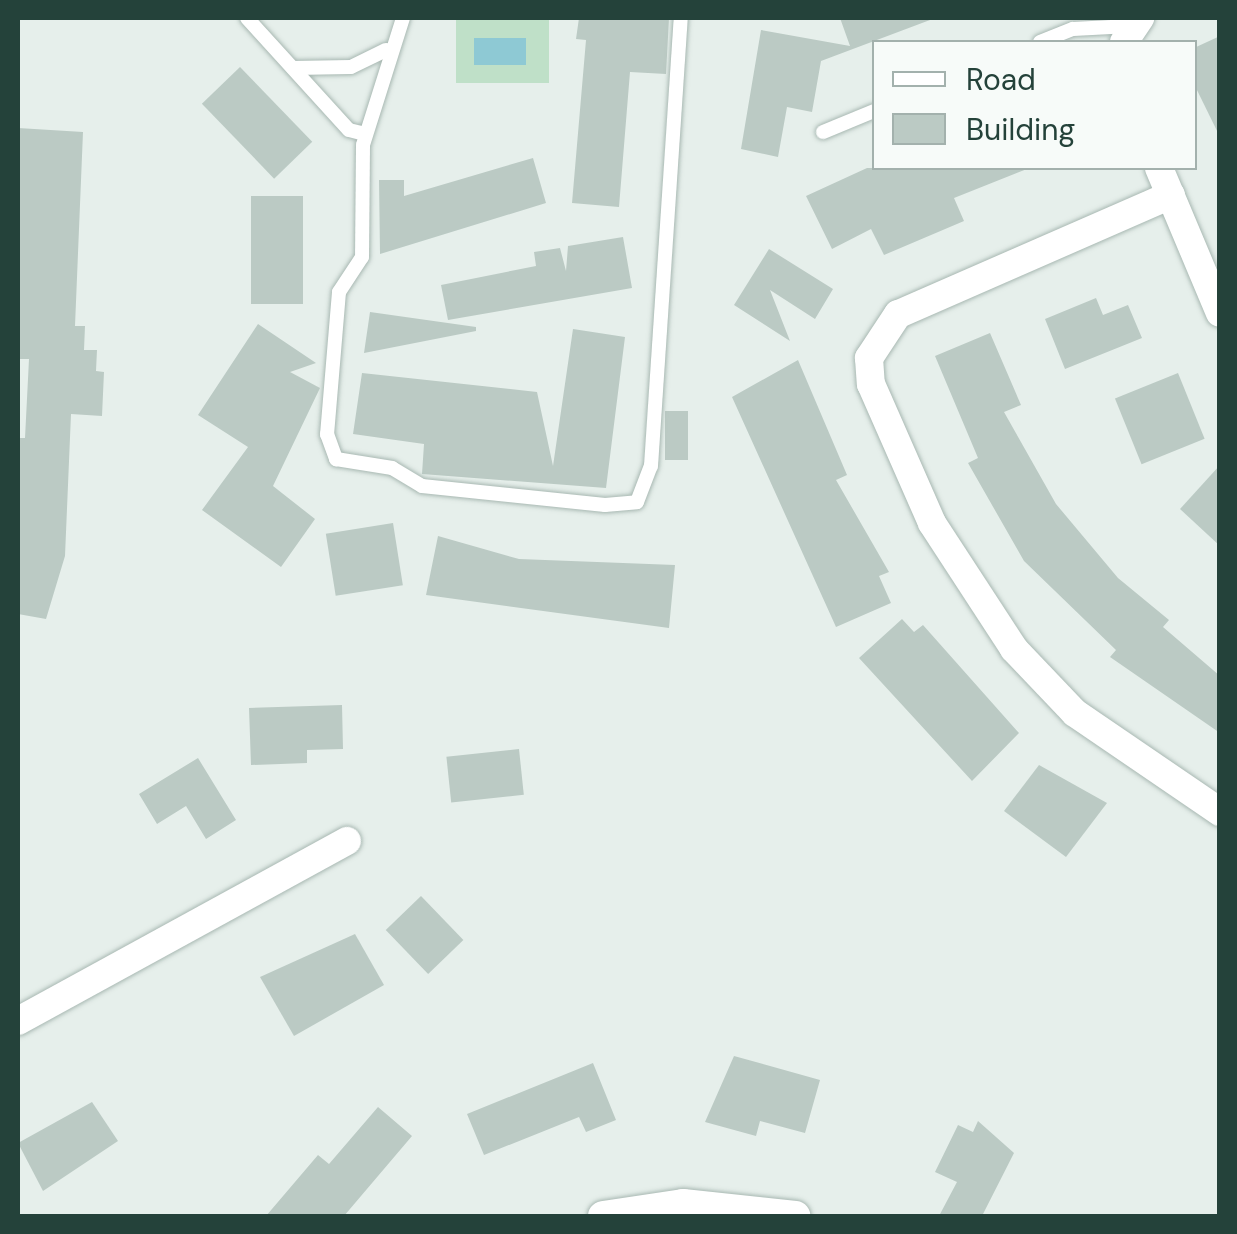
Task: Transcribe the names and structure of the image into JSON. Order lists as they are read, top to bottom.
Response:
{
  "legend": ["Road", "Building"]
}
